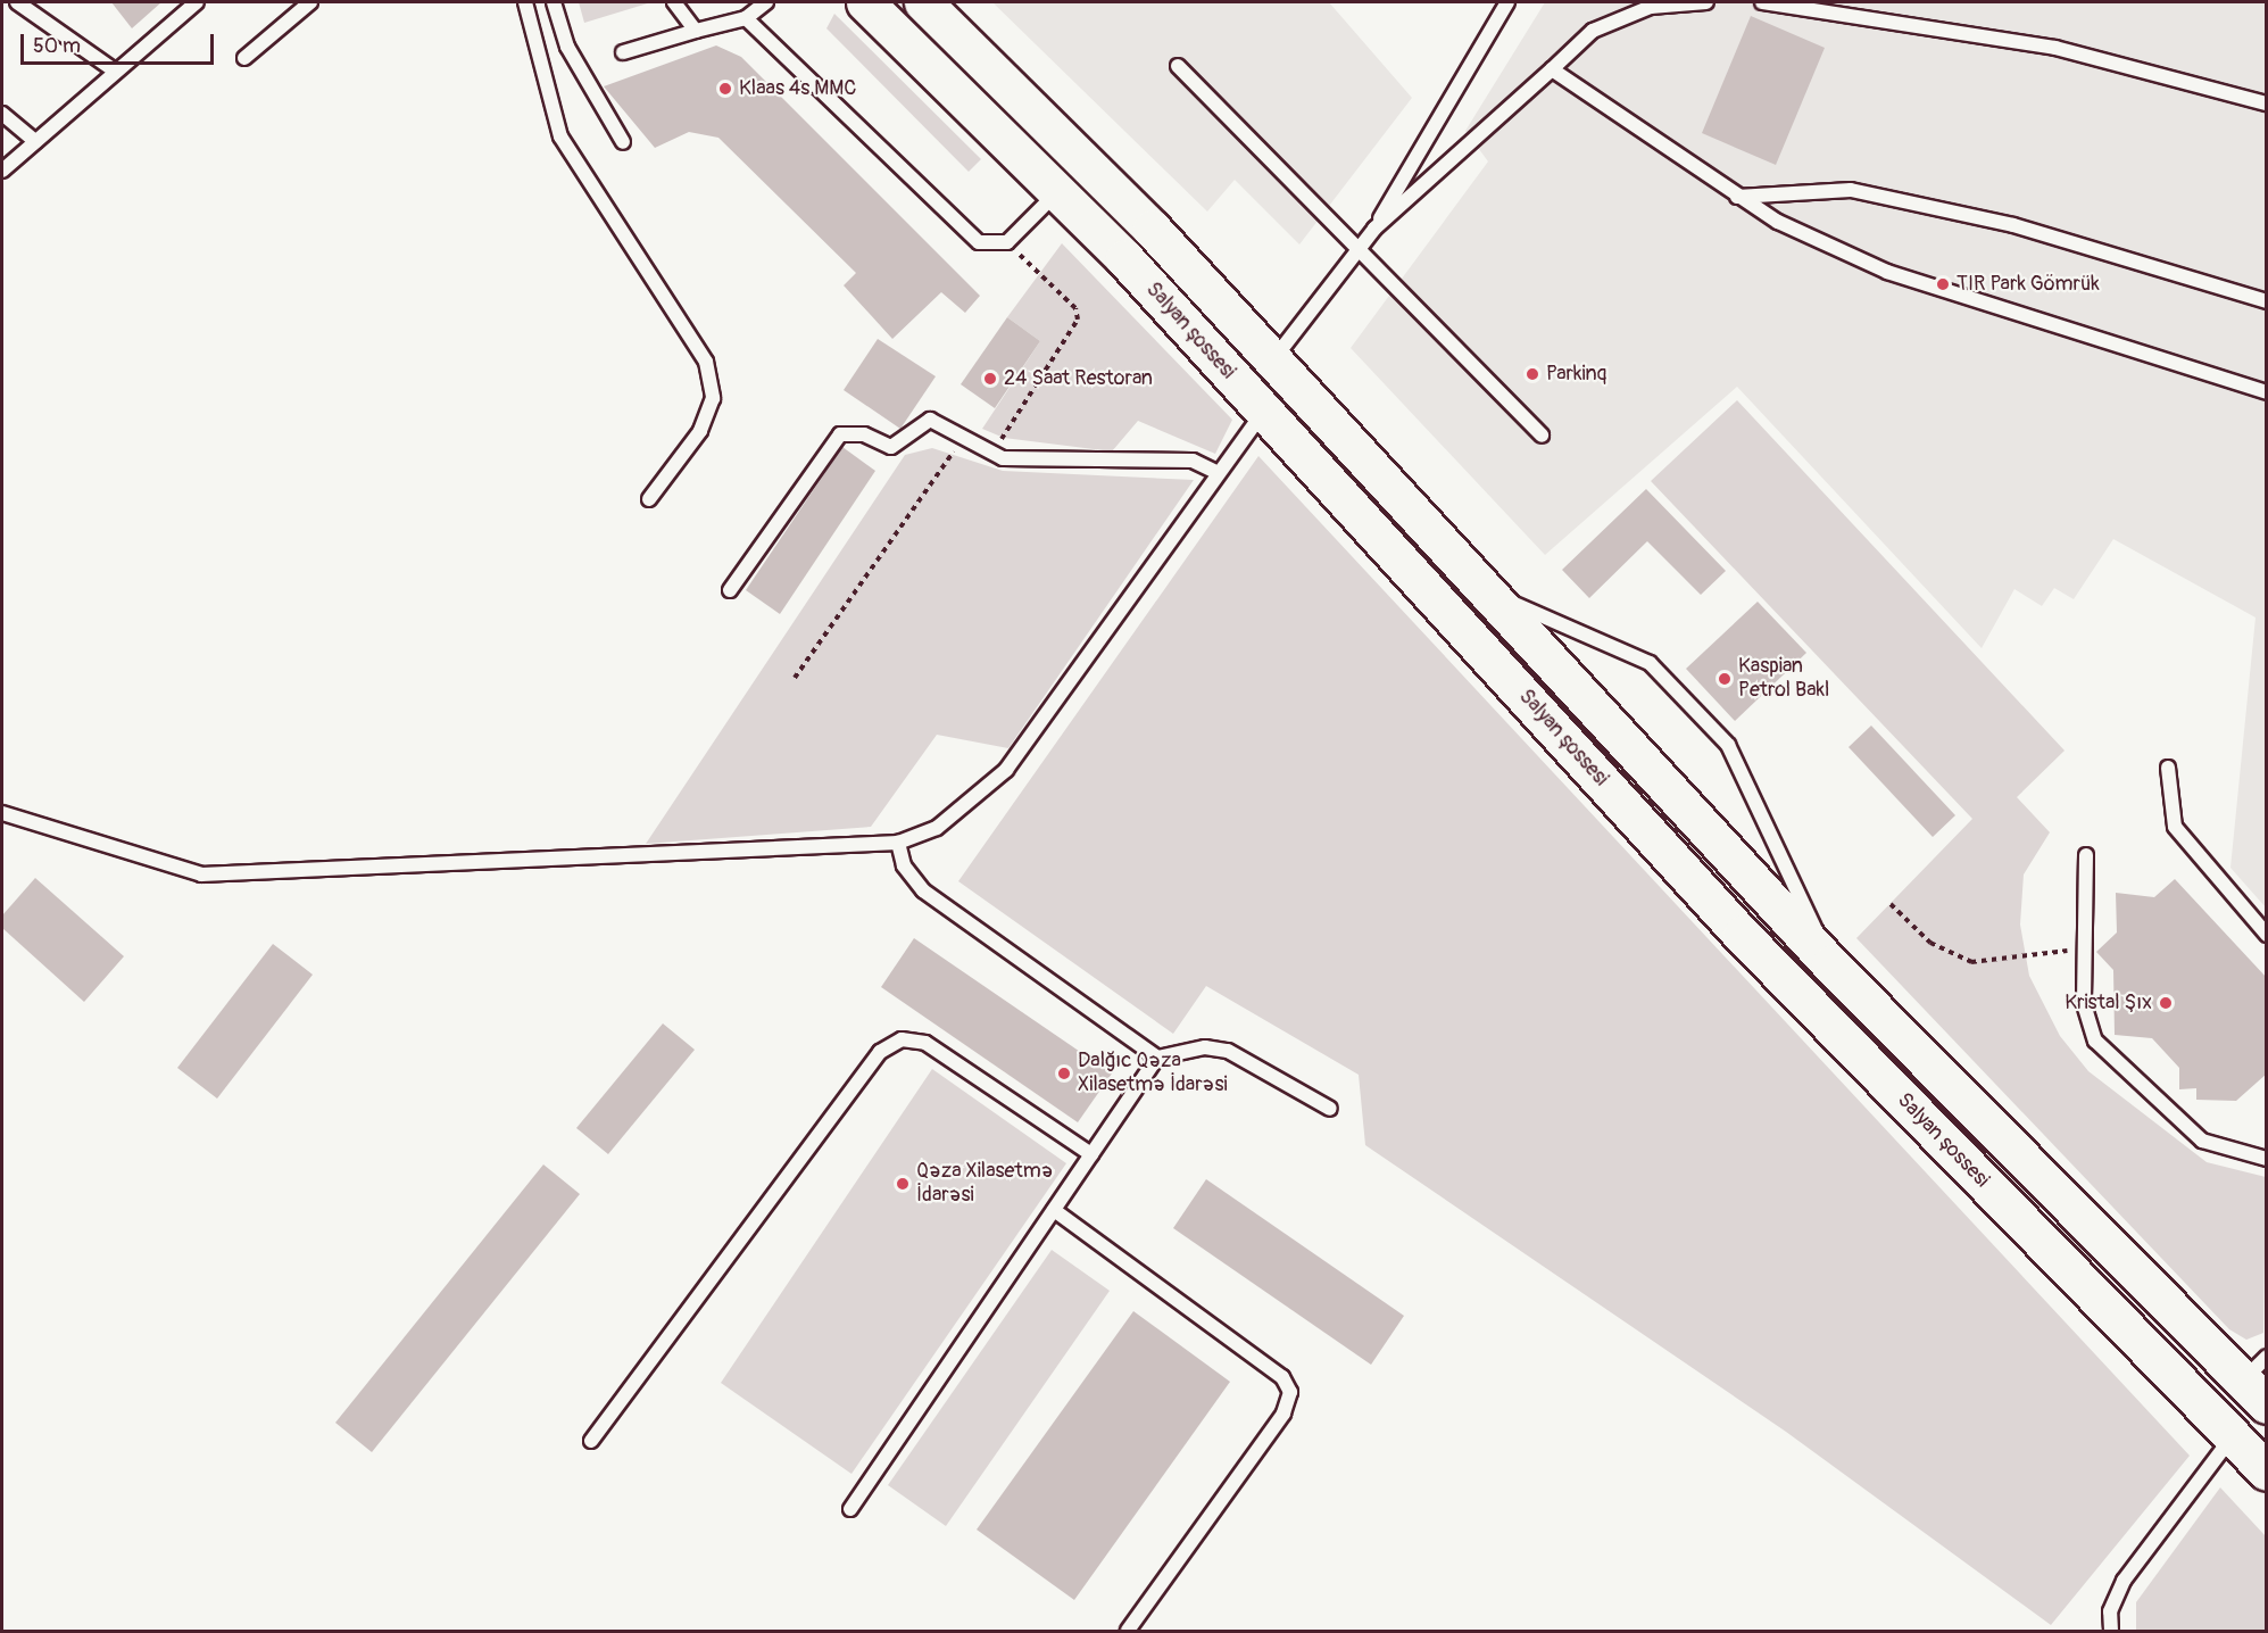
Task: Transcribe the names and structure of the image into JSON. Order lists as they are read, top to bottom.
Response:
{
  "streets": {
    "highway": ["Salyan şossesi"]
  },
  "places": [
    "Klaas 4s MMC",
    "TIR Park Gömrük",
    "Parkinq",
    "24 Saat Restoran",
    "Kaspian Petrol Bakl",
    "Kristal Şıx",
    "Dalğıc Qəza Xilasetmə İdarəsi",
    "Qəza Xilasetmə İdarəsi"
  ],
  "scale_bar": "50 m"
}
